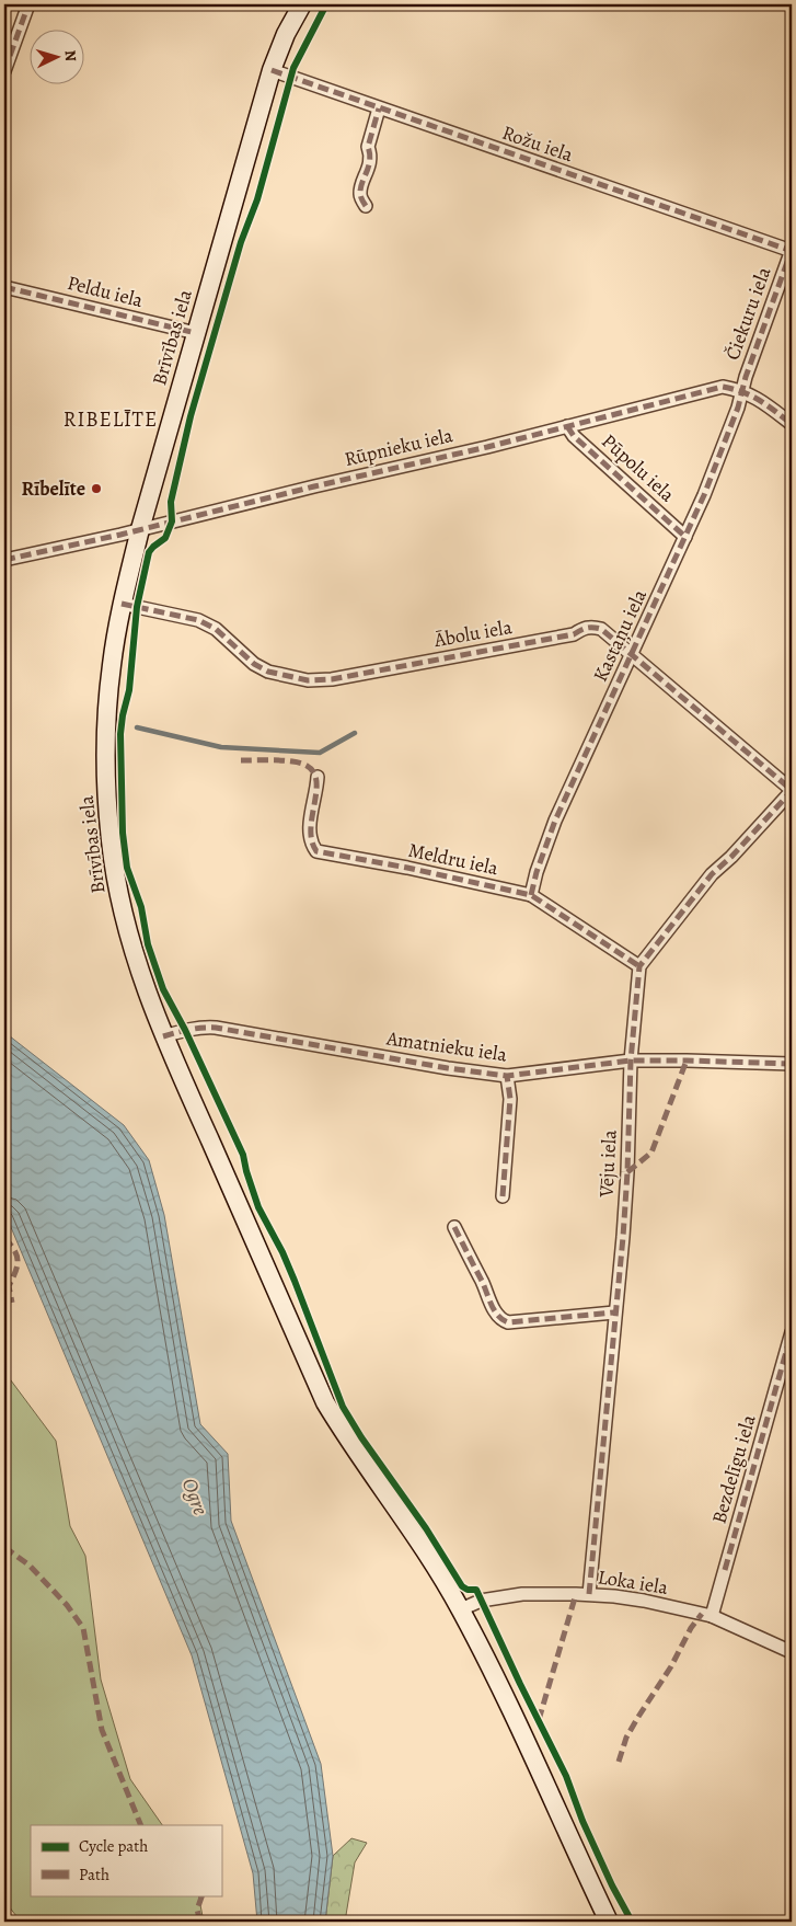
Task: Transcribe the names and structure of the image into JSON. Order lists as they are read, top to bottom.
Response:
{
  "streets": {
    "main road": ["Brīvības iela"],
    "street": [
      "Rožu iela",
      "Peldu iela",
      "Čiekuru iela",
      "Rūpnieku iela",
      "Pūpolu iela",
      "Ābolu iela",
      "Kastaņu iela",
      "Meldru iela",
      "Amatnieku iela",
      "Vēju iela",
      "Bezdelīgu iela",
      "Loka iela"
    ]
  },
  "crossings": [
    ["Rožu iela", "Čiekuru iela"],
    ["Rožu iela", "Brīvības iela"],
    ["Peldu iela", "Brīvības iela"],
    ["Čiekuru iela", "Rūpnieku iela"],
    ["Čiekuru iela", "Kastaņu iela"],
    ["Brīvības iela", "Rūpnieku iela"],
    ["Brīvības iela", "Ābolu iela"],
    ["Brīvības iela", "Amatnieku iela"],
    ["Brīvības iela", "Loka iela"],
    ["Rūpnieku iela", "Pūpolu iela"],
    ["Rūpnieku iela", "Kastaņu iela"],
    ["Pūpolu iela", "Kastaņu iela"],
    ["Ābolu iela", "Kastaņu iela"],
    ["Kastaņu iela", "Meldru iela"],
    ["Meldru iela", "Vēju iela"],
    ["Amatnieku iela", "Vēju iela"],
    ["Vēju iela", "Loka iela"],
    ["Bezdelīgu iela", "Loka iela"]
  ],
  "districts": ["RIBELĪTE"],
  "water": ["Ogre"],
  "places": ["Rībelīte"],
  "legend": ["Cycle path", "Path"],
  "north": "right"
}
